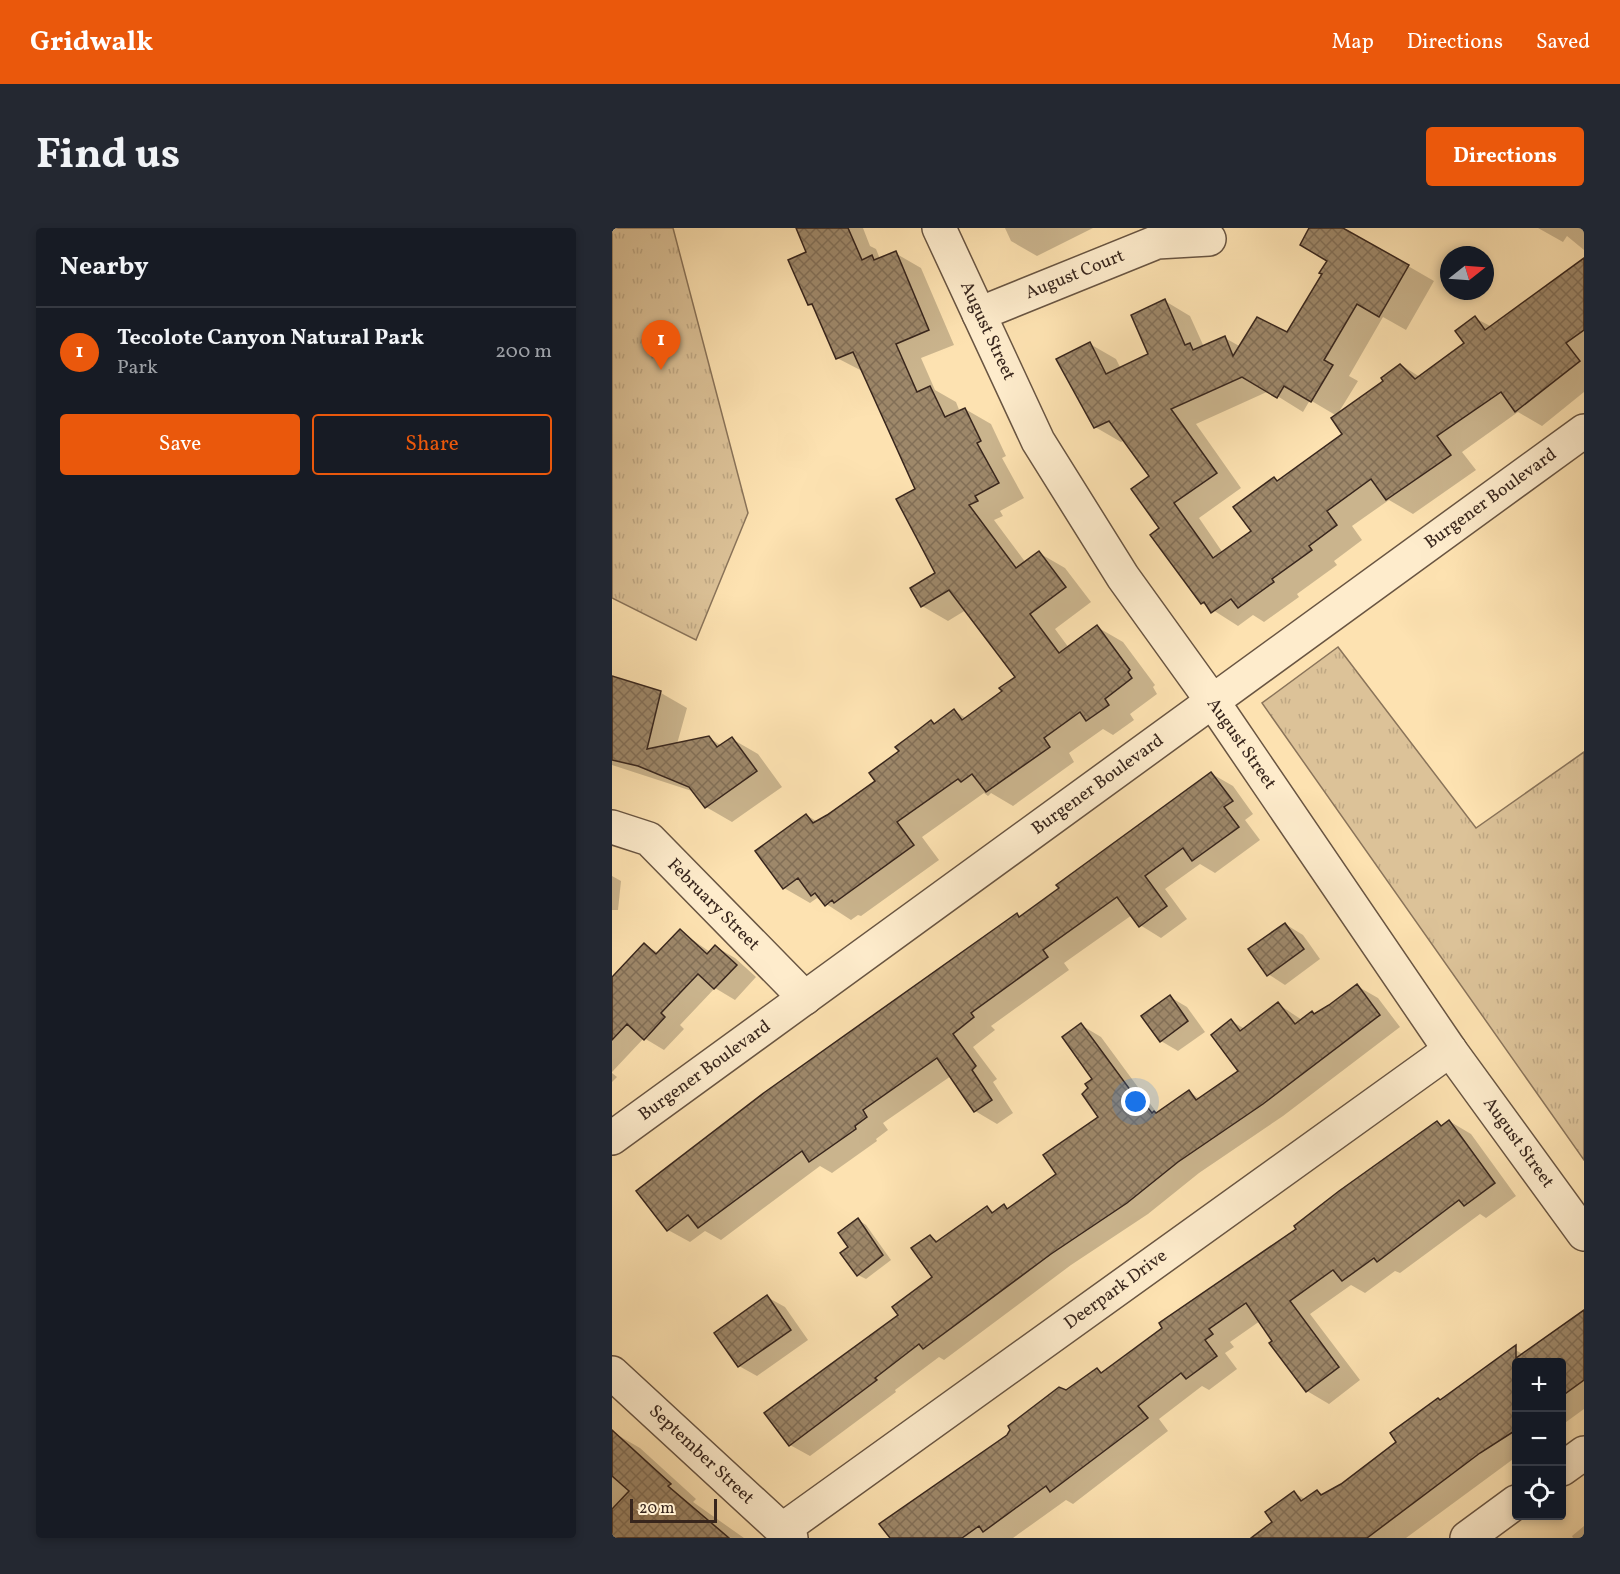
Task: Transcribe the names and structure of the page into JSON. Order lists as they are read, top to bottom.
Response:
{
  "streets": {
    "street": [
      "August Court",
      "August Street",
      "Burgener Boulevard",
      "February Street",
      "Deerpark Drive",
      "September Street"
    ]
  },
  "crossings": [
    ["August Court", "August Street"],
    ["August Street", "Burgener Boulevard"],
    ["August Street", "Deerpark Drive"],
    ["Burgener Boulevard", "February Street"],
    ["Deerpark Drive", "September Street"]
  ],
  "scale_bar": "20 m",
  "north": "right",
  "page": {
    "header": "Gridwalk",
    "nav": ["Map", "Directions", "Saved"],
    "title": "Find us",
    "buttons": [
      "Directions",
      ["Save", "Share"]
    ],
    "heading": "Nearby",
    "list": [
      {
        "mark": "1",
        "name": "Tecolote Canyon Natural Park",
        "note": "Park",
        "value": "200 m"
      }
    ],
    "pins": "1",
    "map_buttons": ["+", "−"],
    "scale": "20 m"
  }
}
